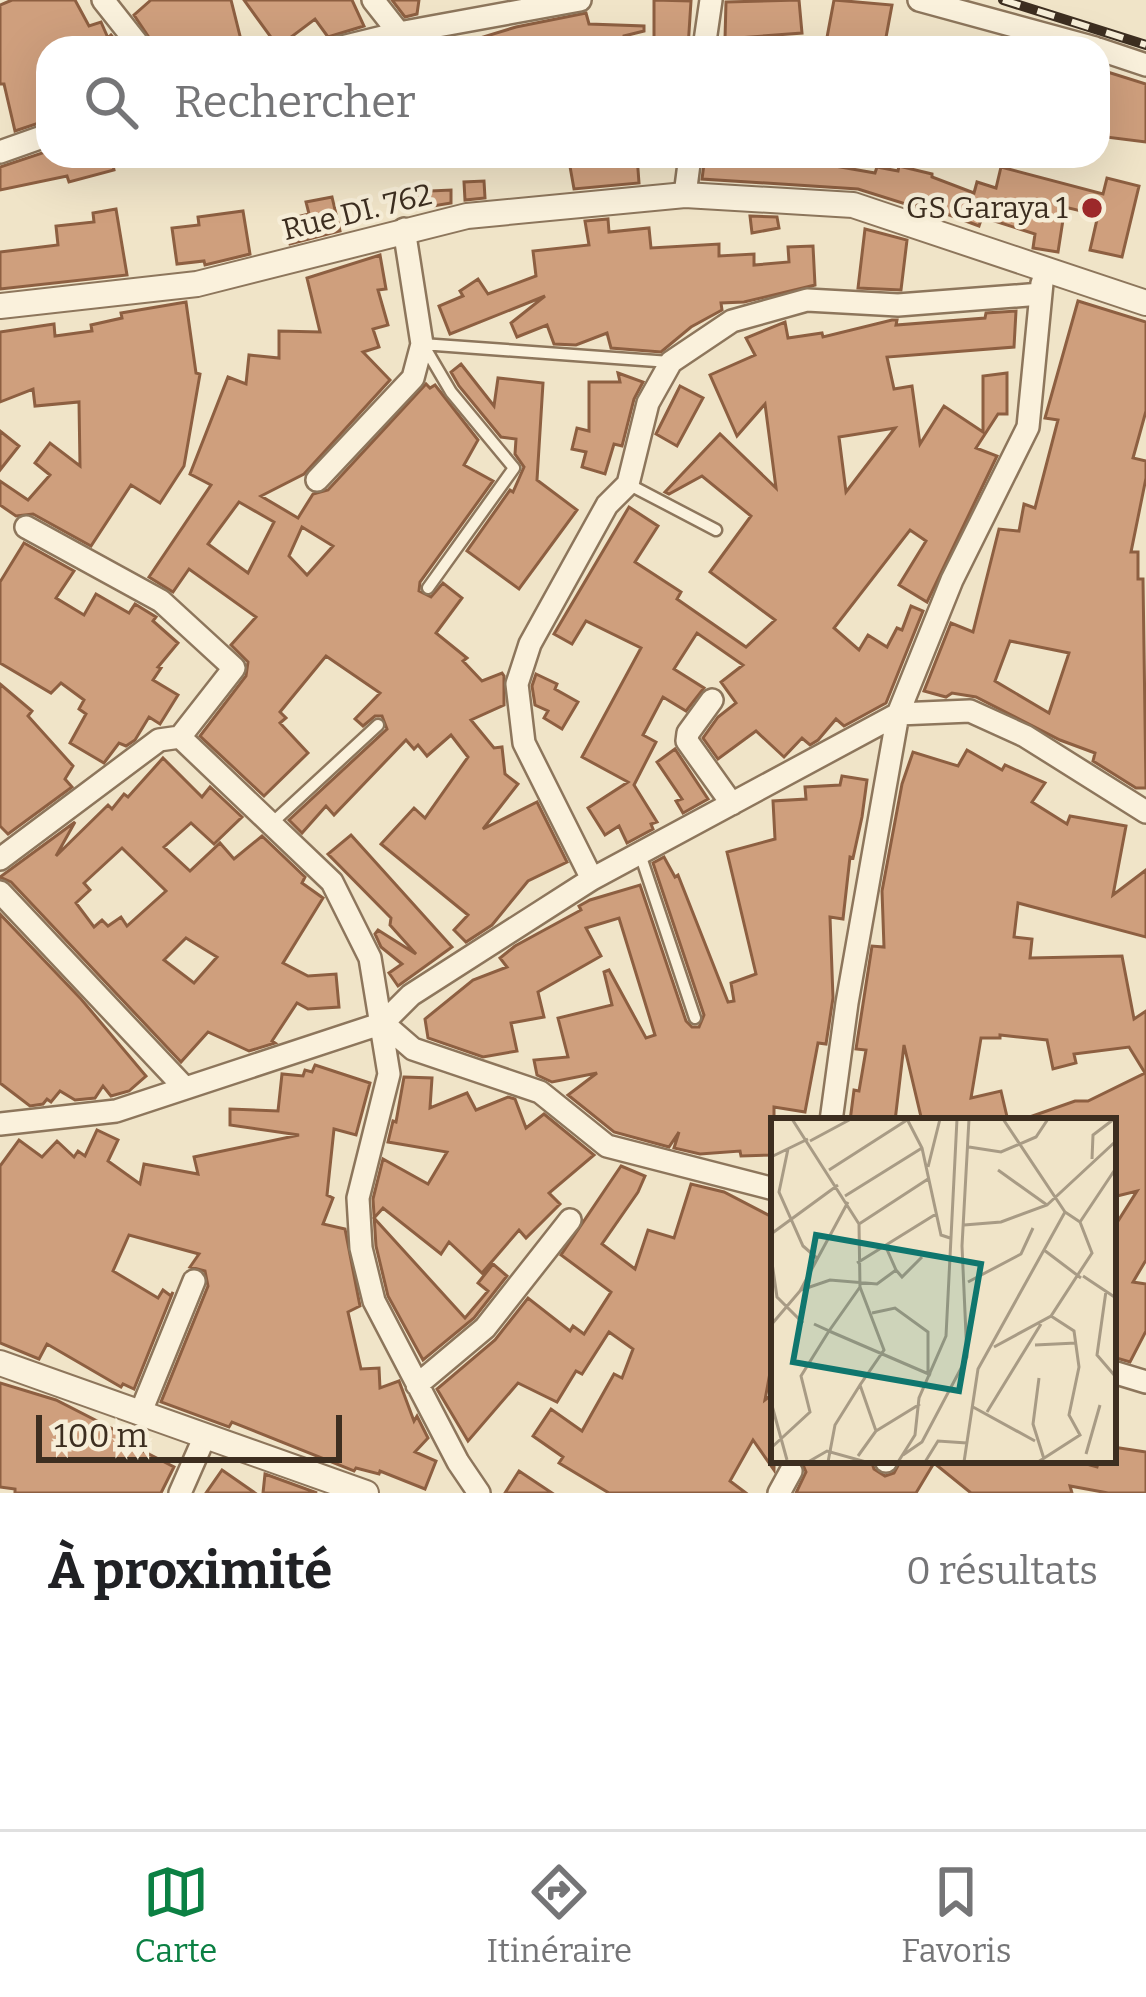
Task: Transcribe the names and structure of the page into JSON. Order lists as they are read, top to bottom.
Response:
{
  "streets": {
    "street": ["Rue DI. 762"]
  },
  "places": ["GS Garaya 1"],
  "scale_bar": "100 m",
  "page": {
    "search": "Rechercher",
    "scale": "100 m",
    "heading": ["À proximité", "0 résultats"],
    "nav": ["Carte", "Itinéraire", "Favoris"]
  }
}
